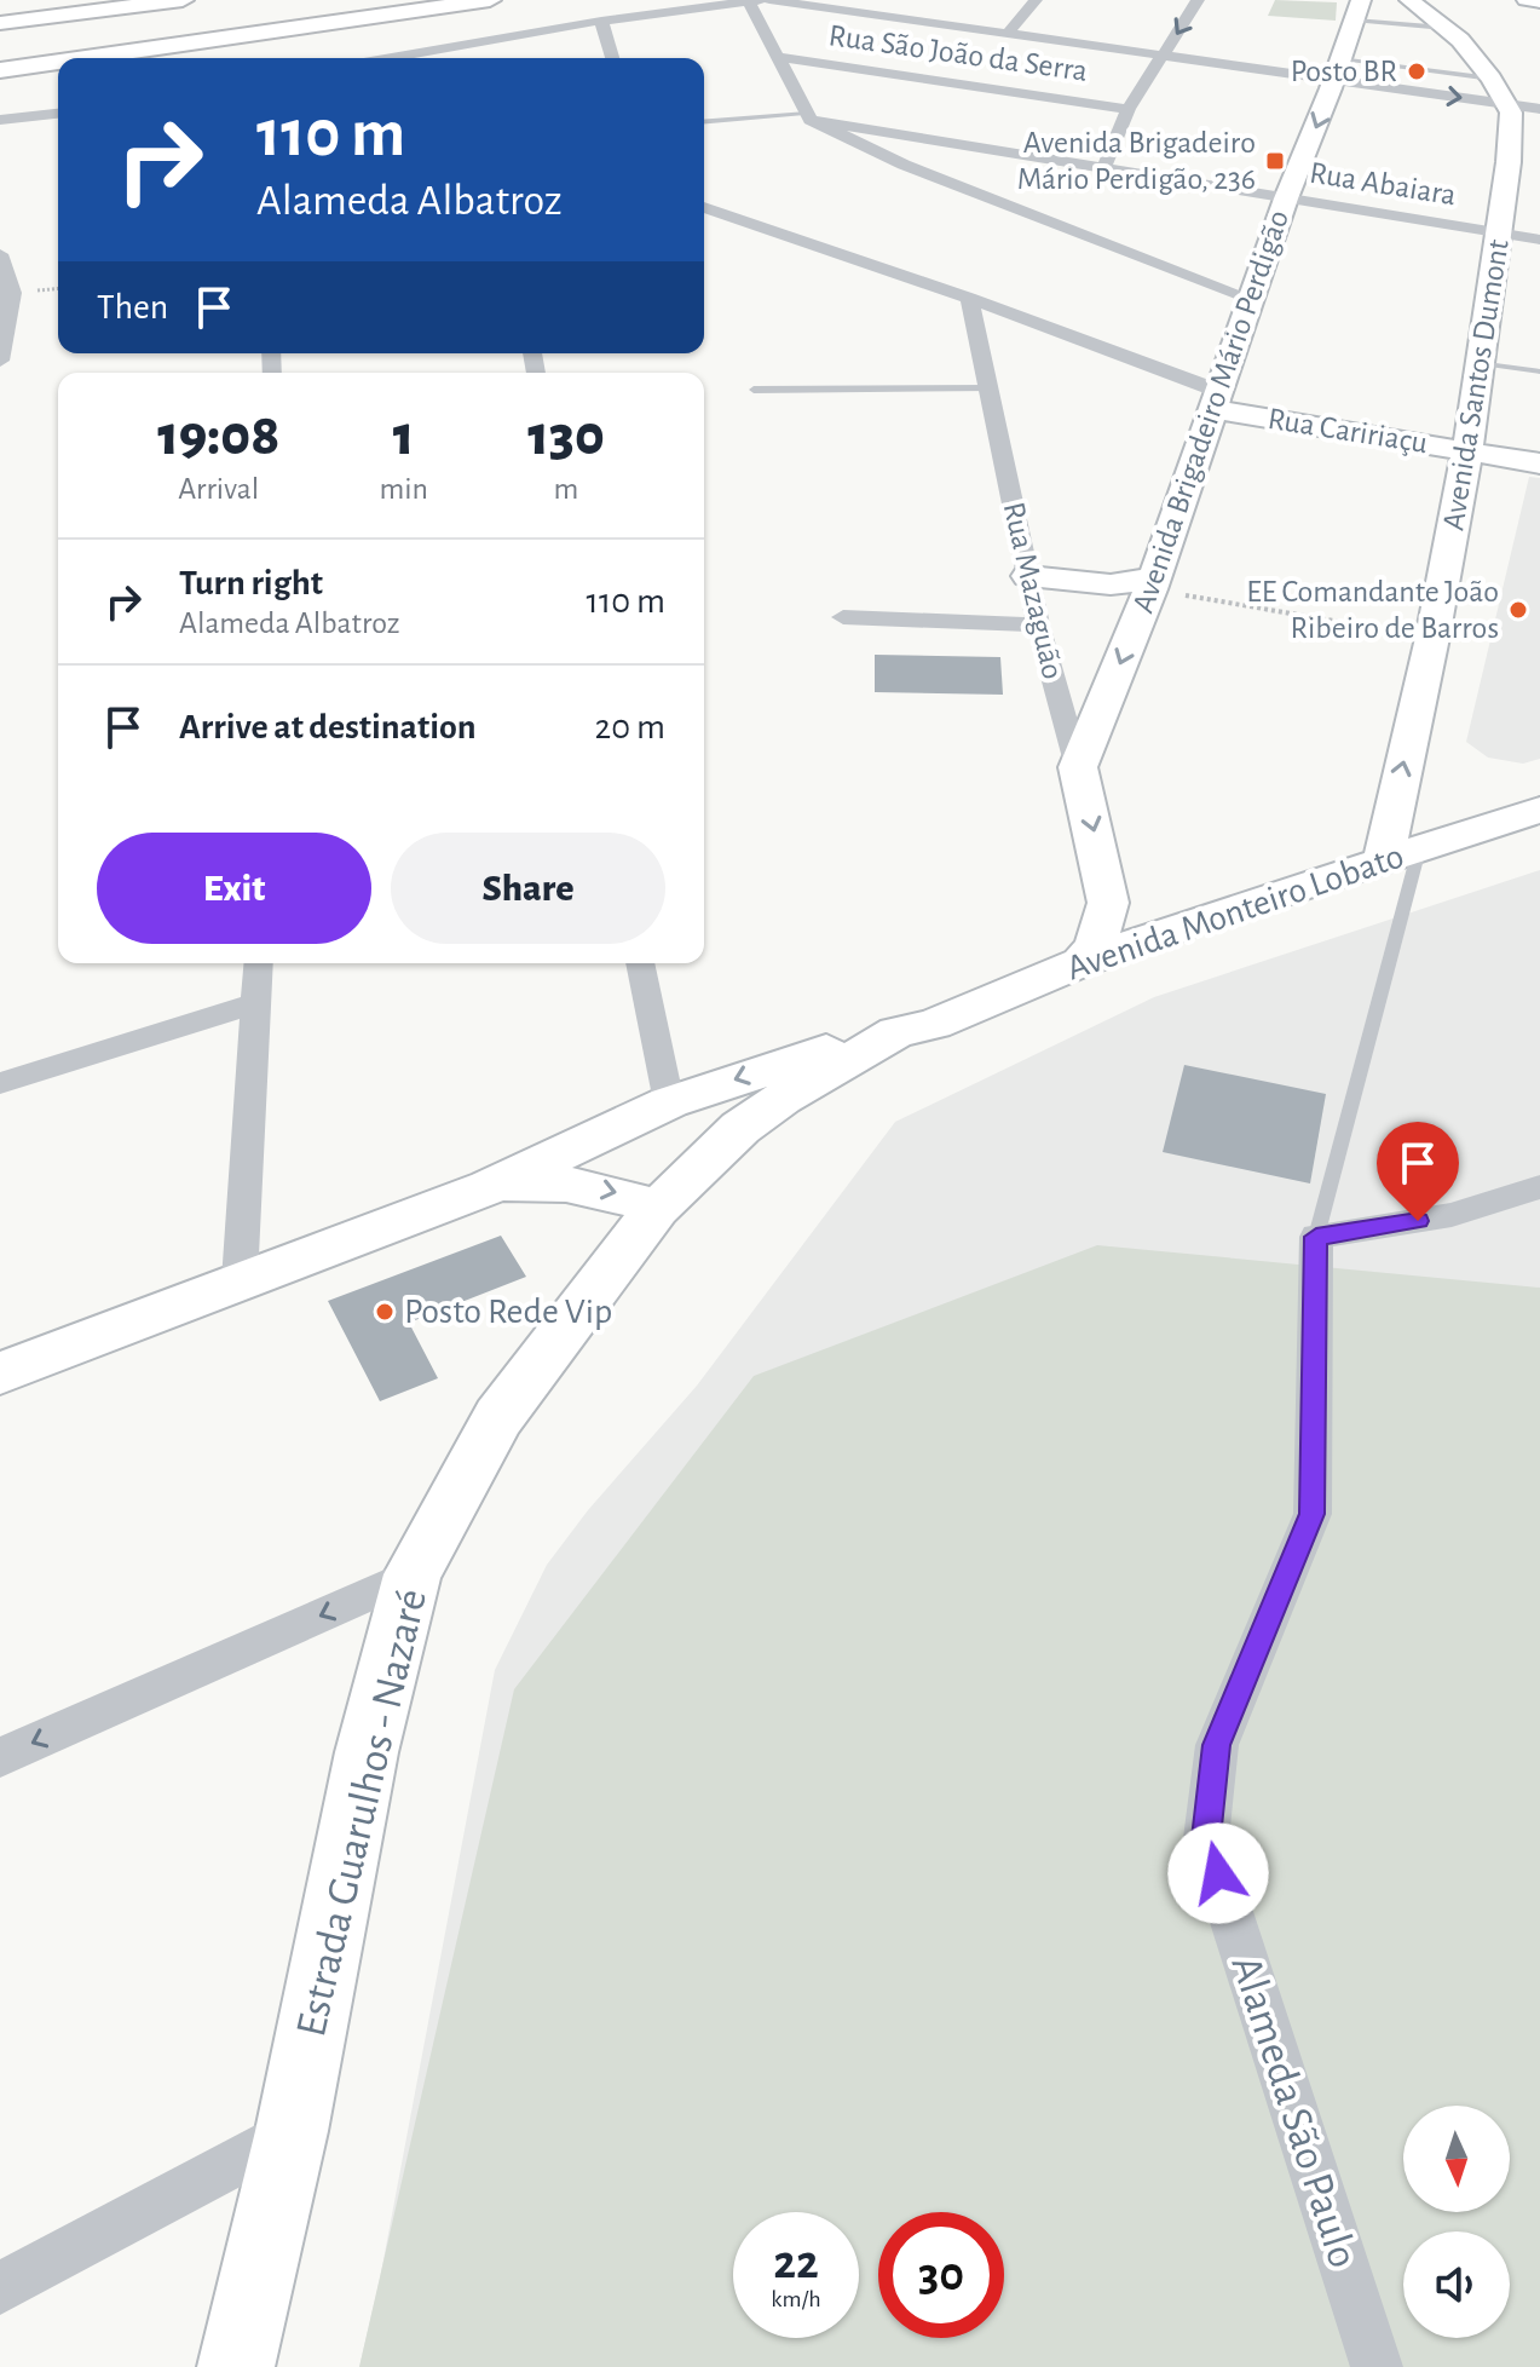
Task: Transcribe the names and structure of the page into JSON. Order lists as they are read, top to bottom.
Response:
{
  "streets": {
    "main road": [
      "Avenida Santos Dumont",
      "Avenida Brigadeiro Mário Perdigão",
      "Rua Caririaçu",
      "Rua Mazaguão",
      "Avenida Monteiro Lobato",
      "Estrada Guarulhos - Nazaré"
    ],
    "street": ["Rua São João da Serra", "Rua Abaiara", "Alameda São Paulo"]
  },
  "crossings": [
    ["Rua Abaiara", "Avenida Santos Dumont"],
    ["Rua Abaiara", "Avenida Brigadeiro Mário Perdigão"],
    ["Avenida Santos Dumont", "Rua Caririaçu"],
    ["Avenida Santos Dumont", "Avenida Monteiro Lobato"],
    ["Avenida Brigadeiro Mário Perdigão", "Rua Caririaçu"],
    ["Avenida Brigadeiro Mário Perdigão", "Rua Mazaguão"],
    ["Rua Mazaguão", "Avenida Monteiro Lobato"],
    ["Avenida Monteiro Lobato", "Estrada Guarulhos - Nazaré"]
  ],
  "one_way": ["Avenida Brigadeiro Mário Perdigão"],
  "places": {
    "other": ["Posto BR", "EE Comandante João Ribeiro de Barros", "Posto Rede Vip"],
    "transit": ["Avenida Brigadeiro Mário Perdigão, 236"]
  },
  "north": "bottom",
  "page": {
    "turn": ["110 m", "Alameda Albatroz"],
    "then": "Then",
    "eta": [
      "19:08",
      "Arrival",
      "1",
      "min",
      "130",
      "m"
    ],
    "list": [
      {
        "name": "Turn right",
        "note": "Alameda Albatroz",
        "value": "110 m"
      },
      {
        "name": "Arrive at destination",
        "value": "20 m"
      }
    ],
    "buttons": ["Exit", "Share"],
    "speed": "22 km/h",
    "limit": "30"
  }
}
